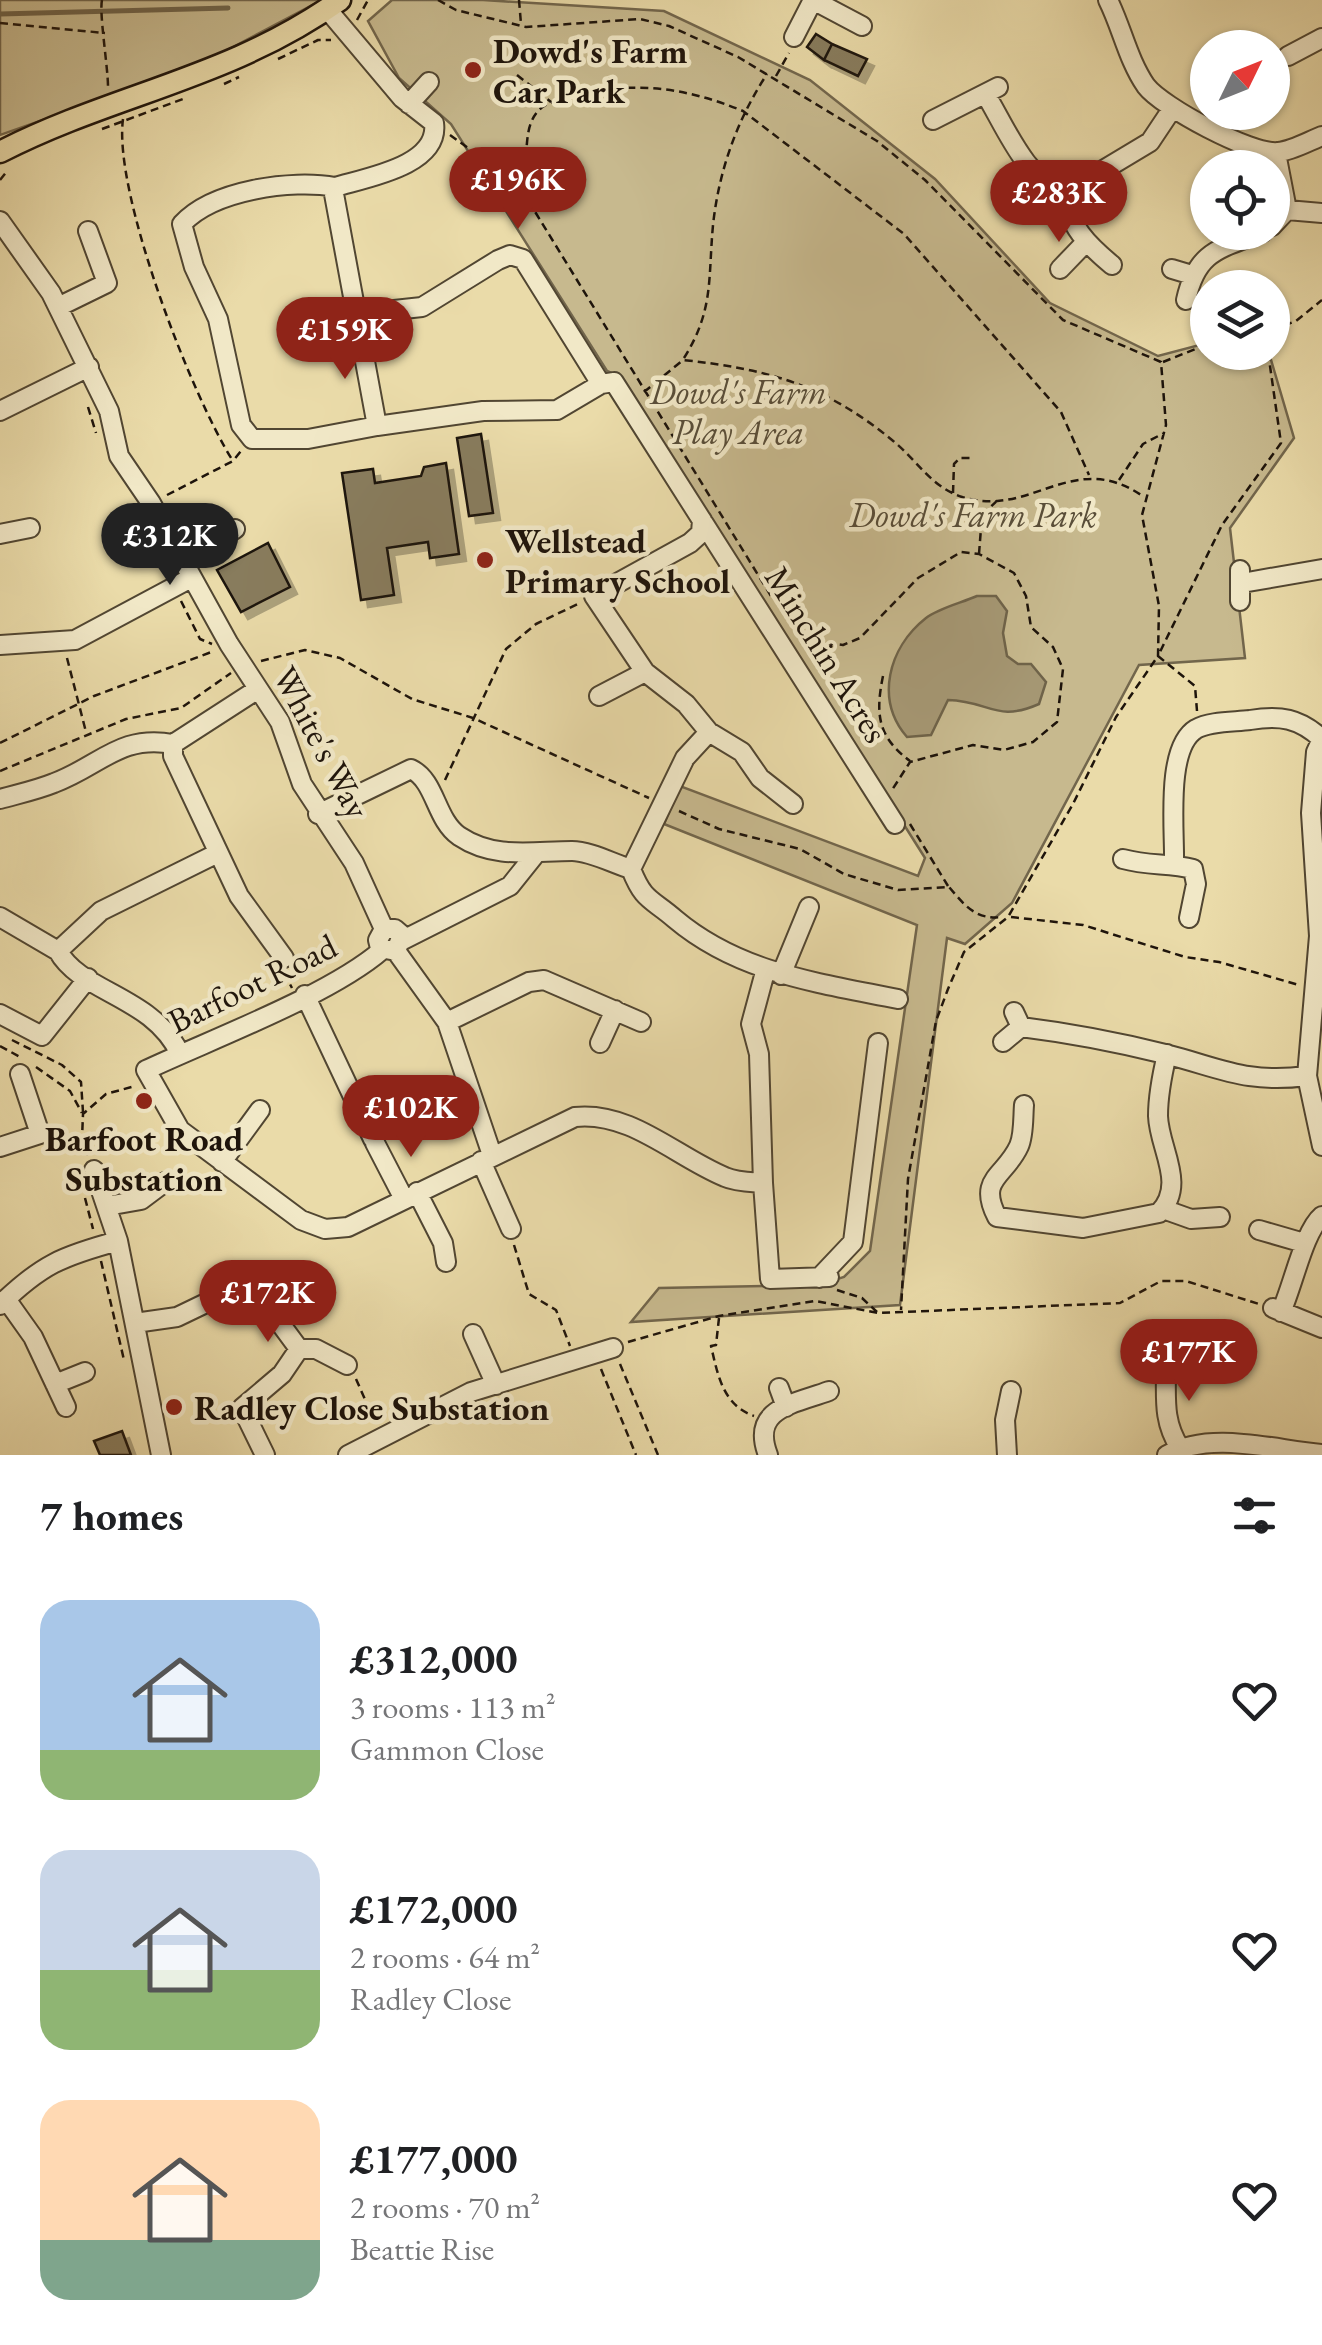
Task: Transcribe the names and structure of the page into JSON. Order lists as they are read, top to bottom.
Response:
{
  "streets": {
    "street": ["Minchin Acres", "White's Way", "Barfoot Road"]
  },
  "crossings": [
    ["White's Way", "Barfoot Road"]
  ],
  "parks": ["Dowd's Farm Play Area", "Dowd's Farm Park"],
  "places": [
    "Dowd's Farm Car Park",
    "Wellstead Primary School",
    "Barfoot Road Substation",
    "Radley Close Substation"
  ],
  "north": "top right",
  "page": {
    "price": [
      "£196K",
      "£283K",
      "£159K",
      "£312K",
      "£102K",
      "£172K",
      "£177K"
    ],
    "heading": "7 homes",
    "list": [
      {
        "name": "£312,000",
        "note": "3 rooms · 113 m² · Gammon Close"
      },
      {
        "name": "£172,000",
        "note": "2 rooms · 64 m² · Radley Close"
      },
      {
        "name": "£177,000",
        "note": "2 rooms · 70 m² · Beattie Rise"
      }
    ]
  }
}
